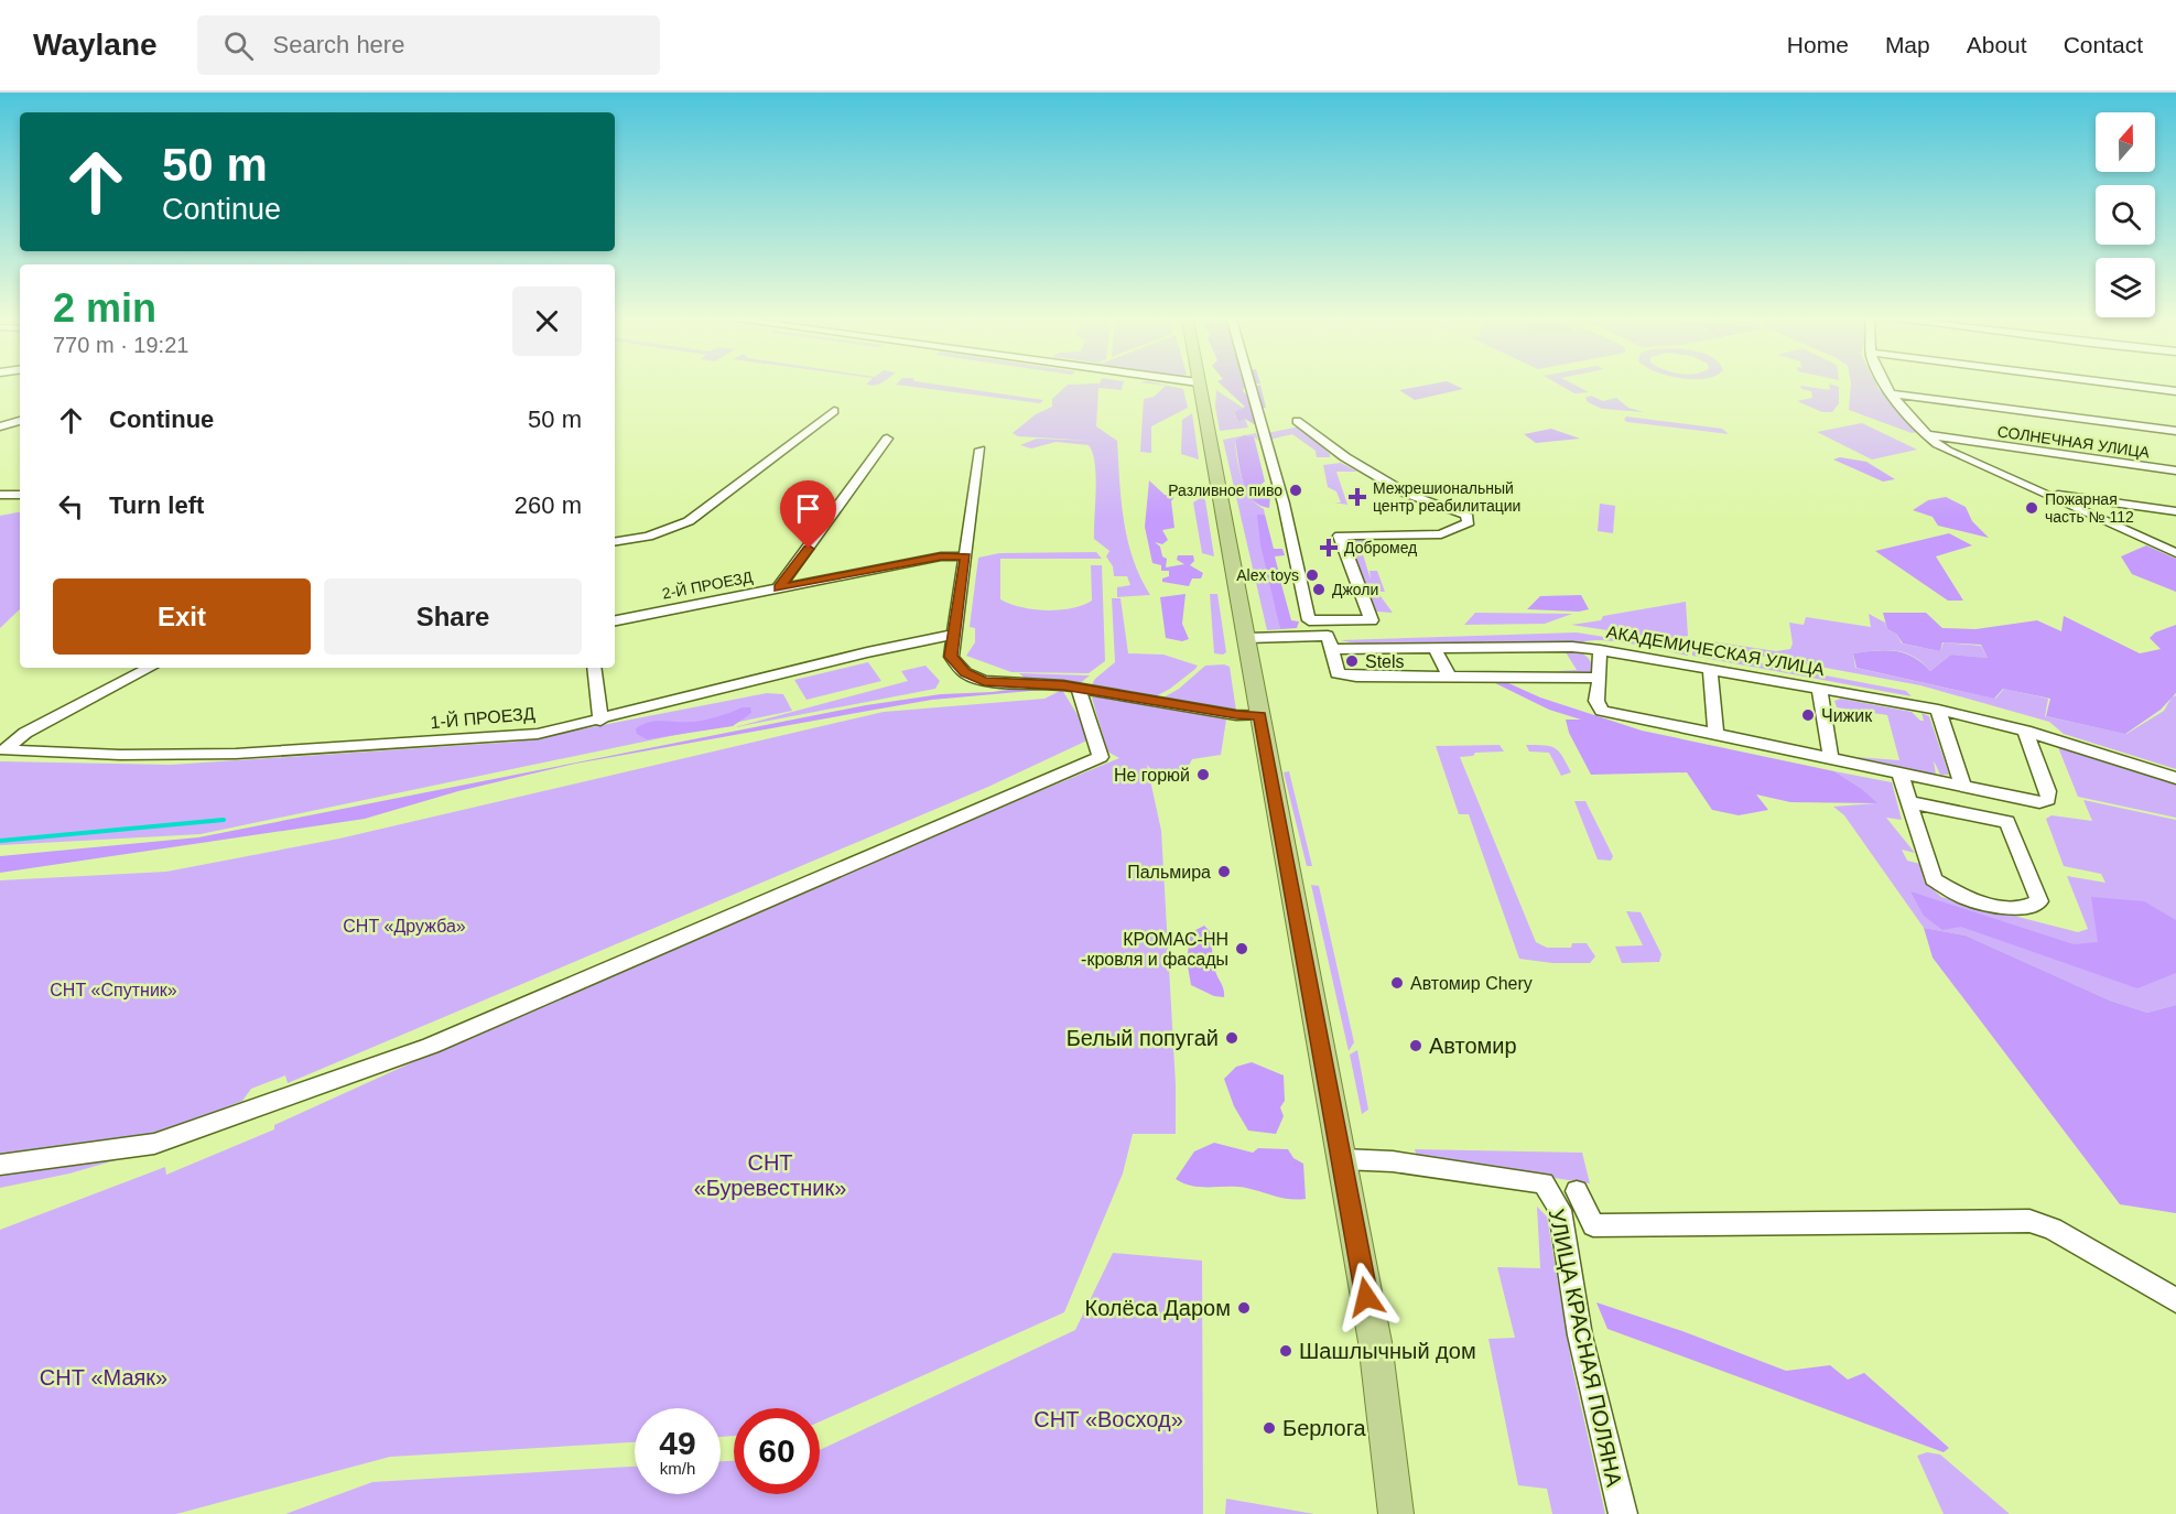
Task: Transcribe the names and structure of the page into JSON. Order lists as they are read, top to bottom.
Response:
{
  "streets": {
    "street": [
      "СОЛНЕЧНАЯ УЛИЦА",
      "2-Й ПРОЕЗД",
      "АКАДЕМИЧЕСКАЯ УЛИЦА",
      "1-Й ПРОЕЗД",
      "УЛИЦА КРАСНАЯ ПОЛЯНА"
    ]
  },
  "parks": [
    "СНТ «Дружба»",
    "СНТ «Спутник»",
    "СНТ «Буревестник»",
    "СНТ «Маяк»",
    "СНТ «Восход»"
  ],
  "places": {
    "other": [
      "Разливное пиво",
      "Пожарная часть № 112",
      "Alex toys",
      "Джоли",
      "Stels",
      "Чижик",
      "Не горюй",
      "Пальмира",
      "КРОМАС-НН -кровля и фасады",
      "Автомир Chery",
      "Белый попугай",
      "Автомир",
      "Колёса Даром",
      "Шашлычный дом",
      "Берлога"
    ],
    "health": ["Межрешиональный центр реабилитации", "Добромед"]
  },
  "north": "top",
  "page": {
    "header": "Waylane",
    "search": "Search here",
    "nav": [
      "Home",
      "Map",
      "About",
      "Contact"
    ],
    "turn": ["50 m", "Continue"],
    "heading": ["2 min", "770 m · 19:21"],
    "list": [
      {
        "name": "Continue",
        "value": "50 m"
      },
      {
        "name": "Turn left",
        "value": "260 m"
      }
    ],
    "buttons": ["Exit", "Share"],
    "speed": "49 km/h",
    "limit": "60"
  }
}
